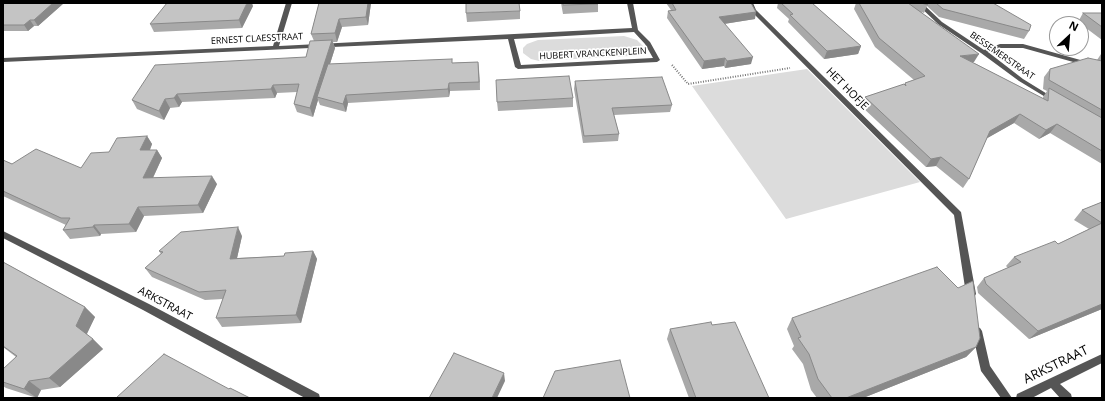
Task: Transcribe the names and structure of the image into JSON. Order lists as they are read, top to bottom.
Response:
{
  "streets": {
    "street": [
      "ERNEST CLAESSTRAAT",
      "HUBERT VRANCKENPLEIN",
      "BESSEMERSTRAAT",
      "HET HOFJE",
      "ARKSTRAAT"
    ]
  },
  "crossings": [
    ["ERNEST CLAESSTRAAT", "HUBERT VRANCKENPLEIN"]
  ],
  "north": "top right"
}
